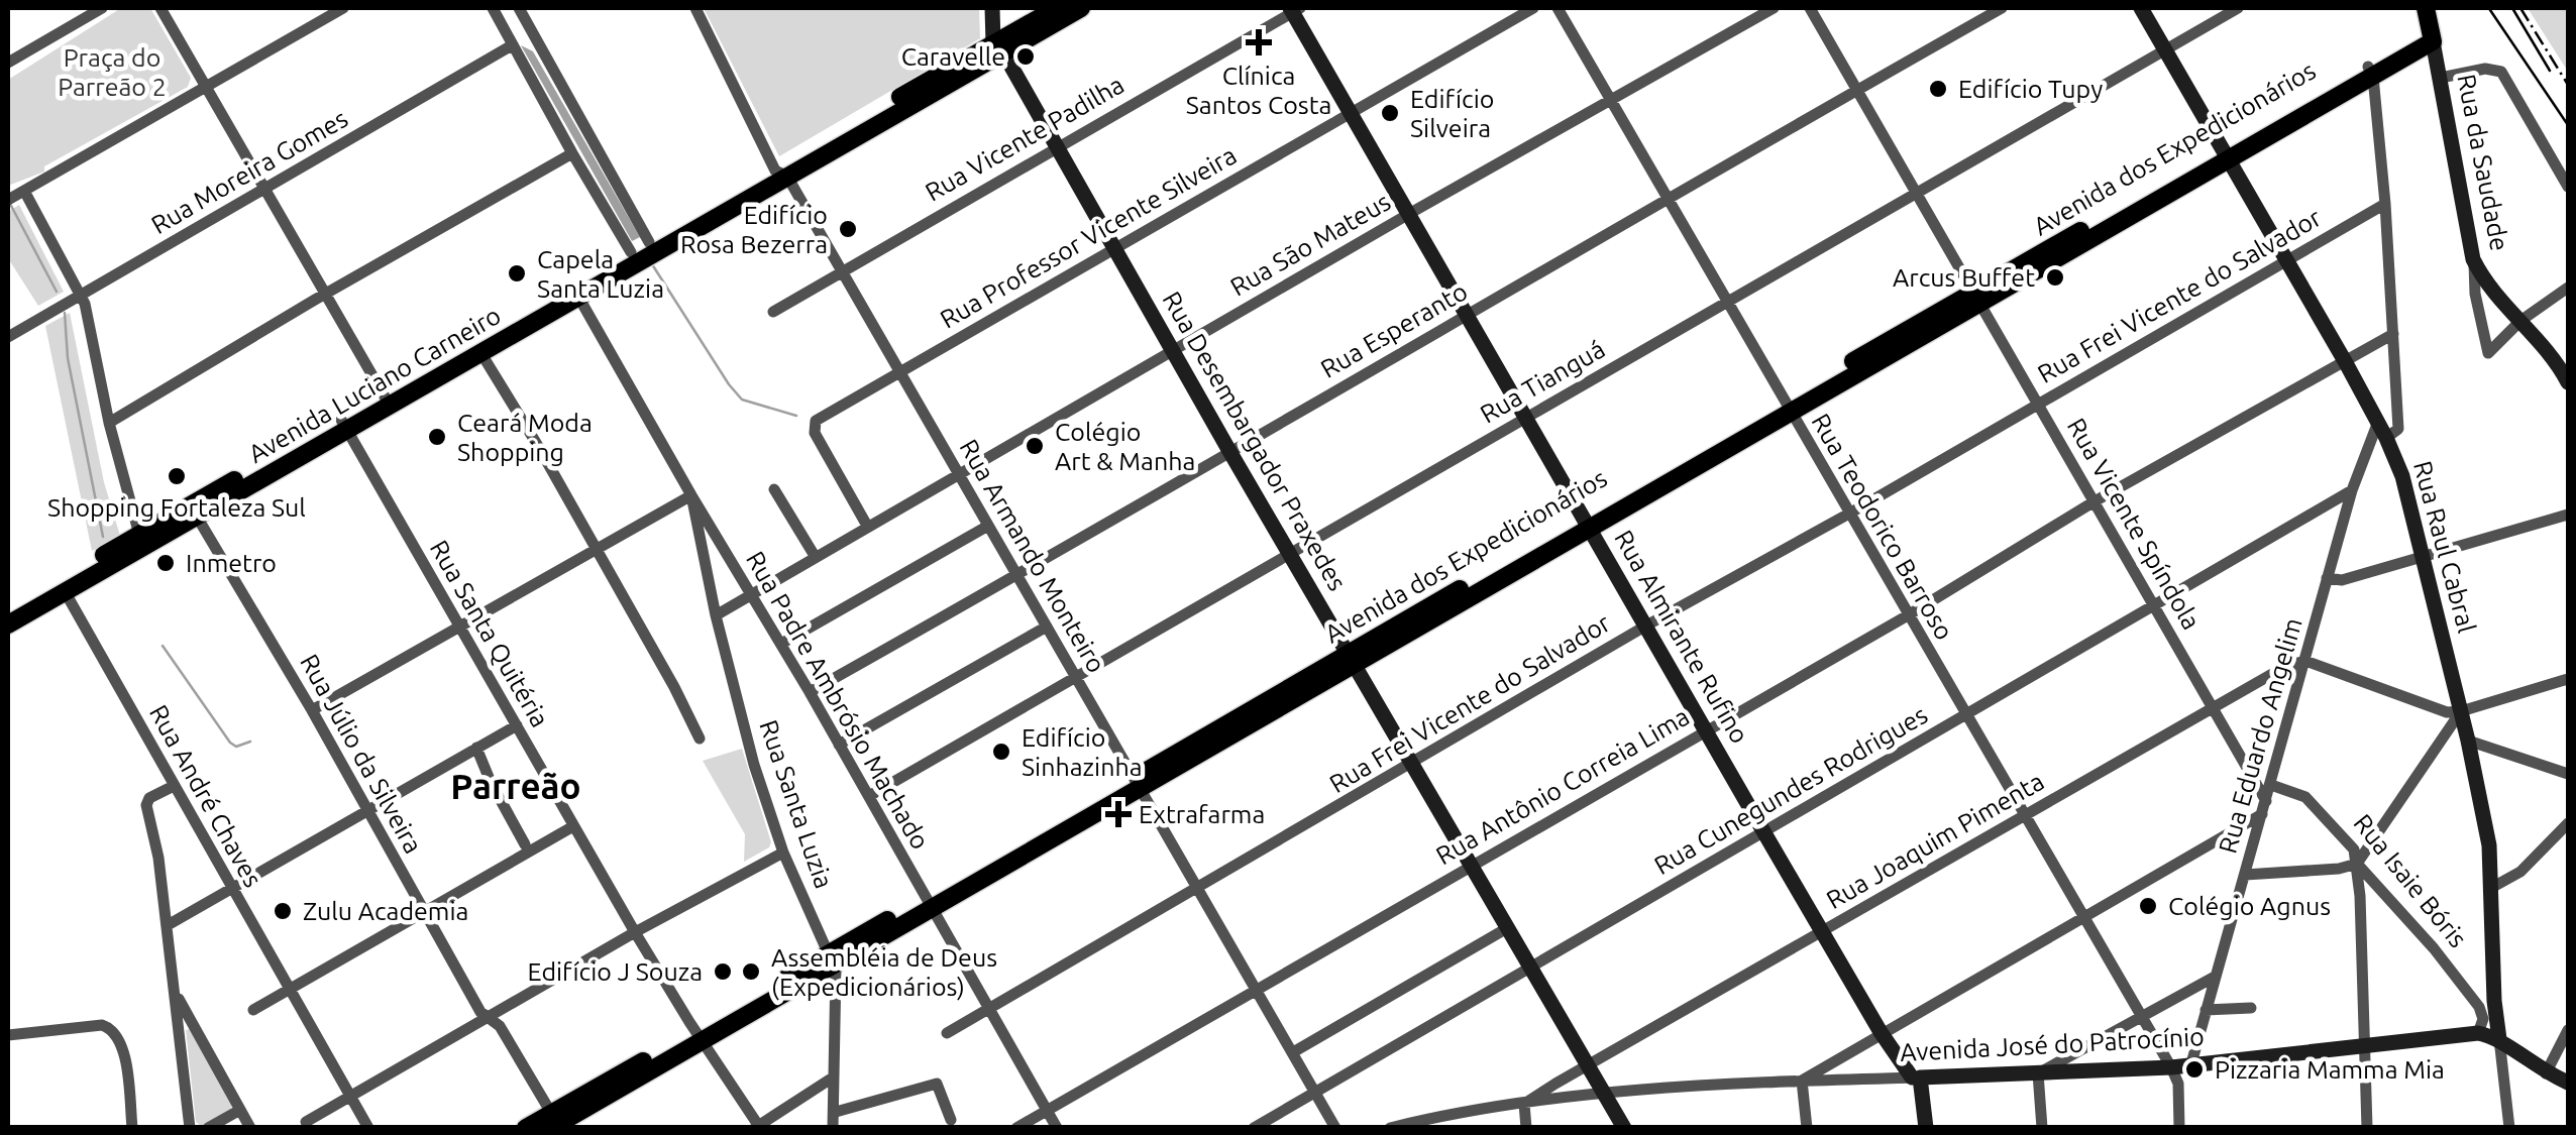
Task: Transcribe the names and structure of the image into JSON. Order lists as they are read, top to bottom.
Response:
{
  "streets": {
    "main road": ["Avenida dos Expedicionários", "Avenida Luciano Carneiro"],
    "street": [
      "Rua Vicente Padilha",
      "Rua da Saudade",
      "Rua Moreira Gomes",
      "Rua Professor Vicente Silveira",
      "Rua São Mateus",
      "Rua Frei Vicente do Salvador",
      "Rua Esperanto",
      "Rua Tianguá",
      "Rua Desembargador Praxedes",
      "Rua Vicente Spíndola",
      "Rua Teodorico Barroso",
      "Rua Raul Cabral",
      "Rua Armando Monteiro",
      "Rua Santa Quitéria",
      "Rua Almirante Rufino",
      "Rua Padre Ambrósio Machado",
      "Rua Eduardo Angelim",
      "Rua Júlio da Silveira",
      "Rua Antônio Correia Lima",
      "Rua Cunegundes Rodrigues",
      "Rua André Chaves",
      "Rua Santa Luzia",
      "Rua Joaquim Pimenta",
      "Rua Isaie Bóris",
      "Avenida José do Patrocínio"
    ]
  },
  "crossings": [
    ["Rua Vicente Padilha", "Rua Desembargador Praxedes"],
    ["Rua Vicente Padilha", "Rua Armando Monteiro"],
    ["Rua Vicente Padilha", "Rua Almirante Rufino"],
    ["Avenida dos Expedicionários", "Rua da Saudade"],
    ["Avenida dos Expedicionários", "Rua Desembargador Praxedes"],
    ["Avenida dos Expedicionários", "Rua Vicente Spíndola"],
    ["Avenida dos Expedicionários", "Rua Teodorico Barroso"],
    ["Avenida dos Expedicionários", "Rua Raul Cabral"],
    ["Avenida dos Expedicionários", "Rua Armando Monteiro"],
    ["Avenida dos Expedicionários", "Rua Santa Quitéria"],
    ["Avenida dos Expedicionários", "Rua Almirante Rufino"],
    ["Avenida dos Expedicionários", "Rua Padre Ambrósio Machado"],
    ["Avenida dos Expedicionários", "Rua Júlio da Silveira"],
    ["Avenida dos Expedicionários", "Rua Santa Luzia"],
    ["Rua Professor Vicente Silveira", "Rua São Mateus"],
    ["Rua Professor Vicente Silveira", "Rua Desembargador Praxedes"],
    ["Rua Professor Vicente Silveira", "Rua Armando Monteiro"],
    ["Rua Professor Vicente Silveira", "Rua Almirante Rufino"],
    ["Rua São Mateus", "Rua Desembargador Praxedes"],
    ["Rua São Mateus", "Rua Teodorico Barroso"],
    ["Rua São Mateus", "Rua Armando Monteiro"],
    ["Rua São Mateus", "Rua Almirante Rufino"],
    ["Rua São Mateus", "Rua Padre Ambrósio Machado"],
    ["Rua São Mateus", "Rua Santa Luzia"],
    ["Rua Frei Vicente do Salvador", "Rua Desembargador Praxedes"],
    ["Rua Frei Vicente do Salvador", "Rua Vicente Spíndola"],
    ["Rua Frei Vicente do Salvador", "Rua Teodorico Barroso"],
    ["Rua Frei Vicente do Salvador", "Rua Raul Cabral"],
    ["Rua Frei Vicente do Salvador", "Rua Armando Monteiro"],
    ["Rua Frei Vicente do Salvador", "Rua Almirante Rufino"],
    ["Rua Frei Vicente do Salvador", "Rua Padre Ambrósio Machado"],
    ["Rua Esperanto", "Rua Desembargador Praxedes"],
    ["Rua Esperanto", "Rua Vicente Spíndola"],
    ["Rua Esperanto", "Rua Teodorico Barroso"],
    ["Rua Esperanto", "Rua Armando Monteiro"],
    ["Rua Esperanto", "Rua Almirante Rufino"],
    ["Rua Esperanto", "Rua Padre Ambrósio Machado"],
    ["Rua Tianguá", "Rua Desembargador Praxedes"],
    ["Rua Tianguá", "Rua Vicente Spíndola"],
    ["Rua Tianguá", "Rua Teodorico Barroso"],
    ["Rua Tianguá", "Rua Raul Cabral"],
    ["Rua Tianguá", "Rua Armando Monteiro"],
    ["Rua Tianguá", "Rua Almirante Rufino"],
    ["Rua Tianguá", "Rua Padre Ambrósio Machado"],
    ["Avenida Luciano Carneiro", "Rua Desembargador Praxedes"],
    ["Avenida Luciano Carneiro", "Rua Armando Monteiro"],
    ["Avenida Luciano Carneiro", "Rua Santa Quitéria"],
    ["Avenida Luciano Carneiro", "Rua Padre Ambrósio Machado"],
    ["Avenida Luciano Carneiro", "Rua Júlio da Silveira"],
    ["Avenida Luciano Carneiro", "Rua André Chaves"],
    ["Rua Desembargador Praxedes", "Rua Antônio Correia Lima"],
    ["Rua Desembargador Praxedes", "Rua Cunegundes Rodrigues"],
    ["Rua Desembargador Praxedes", "Rua Joaquim Pimenta"],
    ["Rua Desembargador Praxedes", "Avenida José do Patrocínio"],
    ["Rua Vicente Spíndola", "Rua Eduardo Angelim"],
    ["Rua Vicente Spíndola", "Rua Antônio Correia Lima"],
    ["Rua Vicente Spíndola", "Rua Cunegundes Rodrigues"],
    ["Rua Vicente Spíndola", "Rua Joaquim Pimenta"],
    ["Rua Teodorico Barroso", "Rua Antônio Correia Lima"],
    ["Rua Teodorico Barroso", "Rua Cunegundes Rodrigues"],
    ["Rua Teodorico Barroso", "Rua Joaquim Pimenta"],
    ["Rua Teodorico Barroso", "Avenida José do Patrocínio"],
    ["Rua Raul Cabral", "Rua Eduardo Angelim"],
    ["Rua Raul Cabral", "Rua Antônio Correia Lima"],
    ["Rua Raul Cabral", "Rua Isaie Bóris"],
    ["Rua Raul Cabral", "Avenida José do Patrocínio"],
    ["Rua Armando Monteiro", "Rua Antônio Correia Lima"],
    ["Rua Armando Monteiro", "Rua Cunegundes Rodrigues"],
    ["Rua Almirante Rufino", "Rua Antônio Correia Lima"],
    ["Rua Almirante Rufino", "Rua Cunegundes Rodrigues"],
    ["Rua Almirante Rufino", "Rua Joaquim Pimenta"],
    ["Rua Almirante Rufino", "Avenida José do Patrocínio"],
    ["Rua Padre Ambrósio Machado", "Rua Antônio Correia Lima"],
    ["Rua Padre Ambrósio Machado", "Rua Santa Luzia"],
    ["Rua Eduardo Angelim", "Rua Cunegundes Rodrigues"],
    ["Rua Eduardo Angelim", "Rua Joaquim Pimenta"],
    ["Rua Eduardo Angelim", "Rua Isaie Bóris"],
    ["Rua Eduardo Angelim", "Avenida José do Patrocínio"],
    ["Rua Joaquim Pimenta", "Avenida José do Patrocínio"]
  ],
  "districts": ["Parreão"],
  "parks": ["Praça do Parreão 2"],
  "places": {
    "health": ["Clínica Santos Costa", "Extrafarma"],
    "other": [
      "Caravelle",
      "Edifício Tupy",
      "Edifício Silveira",
      "Edifício Rosa Bezerra",
      "Capela Santa Luzia",
      "Arcus Buffet",
      "Ceará Moda Shopping",
      "Colégio Art & Manha",
      "Shopping Fortaleza Sul",
      "Inmetro",
      "Edifício Sinhazinha",
      "Colégio Agnus",
      "Zulu Academia",
      "Edifício J Souza",
      "Assembléia de Deus (Expedicionários)",
      "Pizzaria Mamma Mia"
    ]
  }
}
